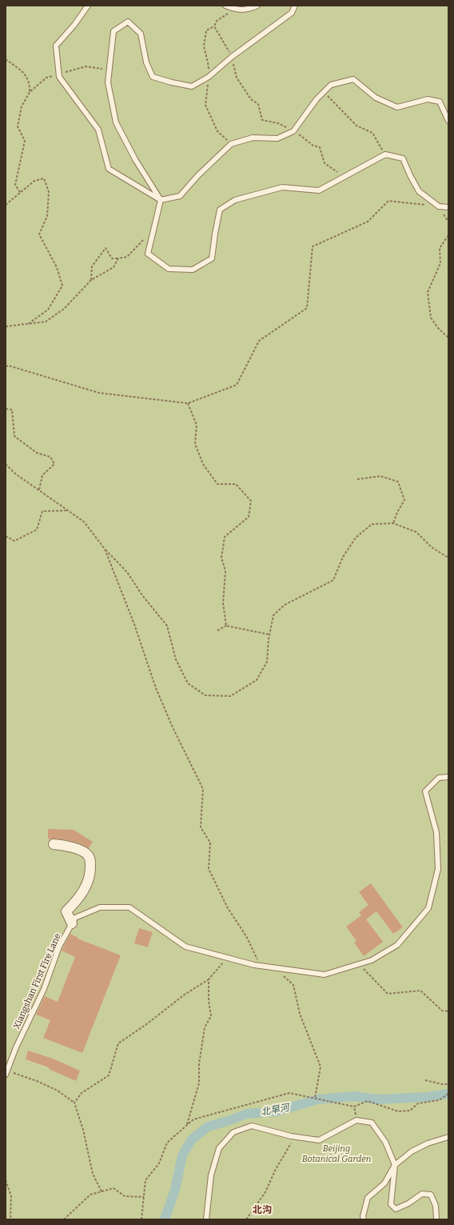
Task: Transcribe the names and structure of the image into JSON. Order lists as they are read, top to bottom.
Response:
{
  "streets": {
    "lane": ["Xiangshan First Fire Lane"]
  },
  "districts": ["北沟"],
  "water": ["北旱河"],
  "parks": ["Beijing Botanical Garden"]
}
